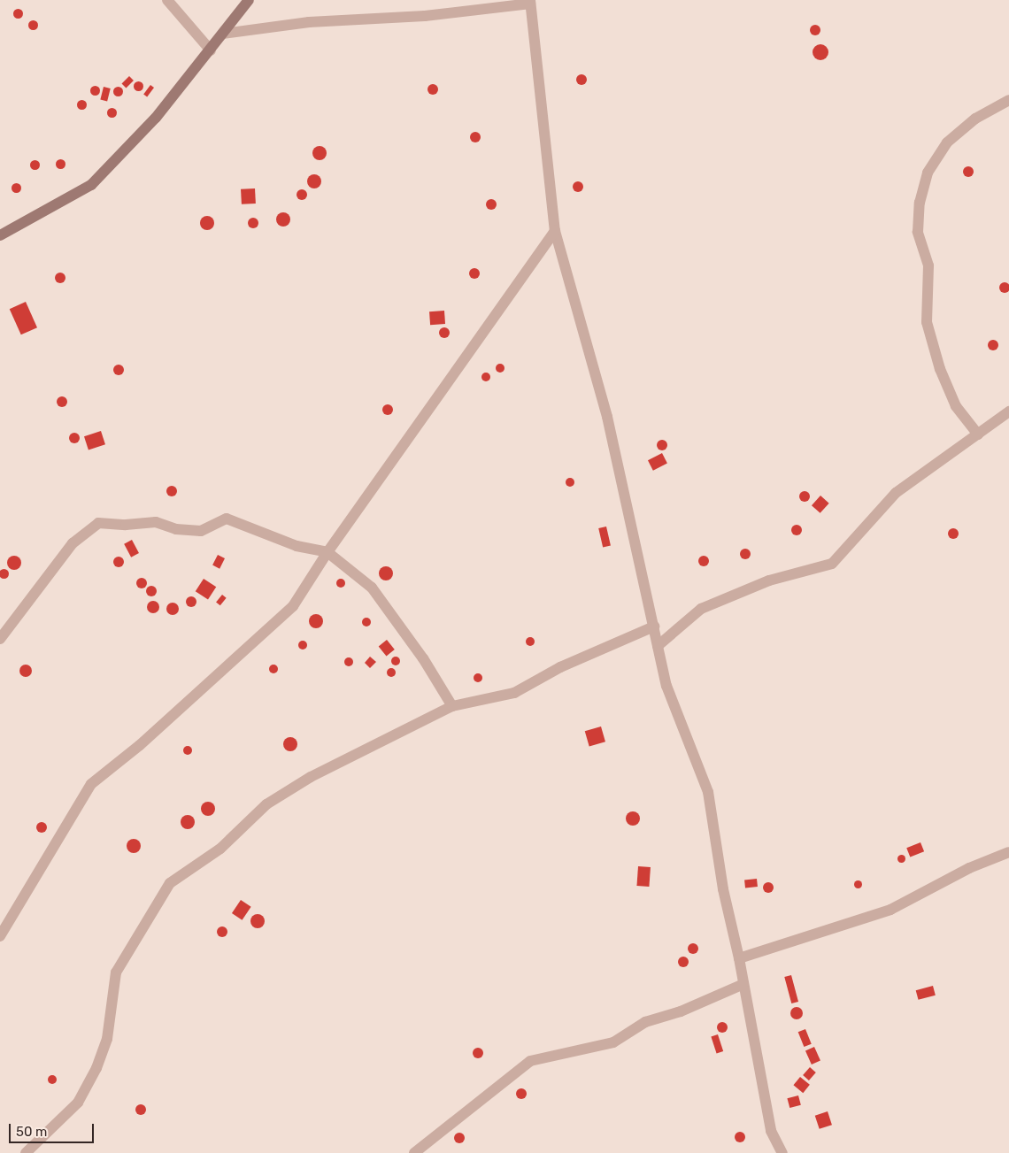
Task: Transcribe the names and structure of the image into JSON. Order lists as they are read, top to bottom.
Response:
{
  "scale_bar": "50 m"
}
